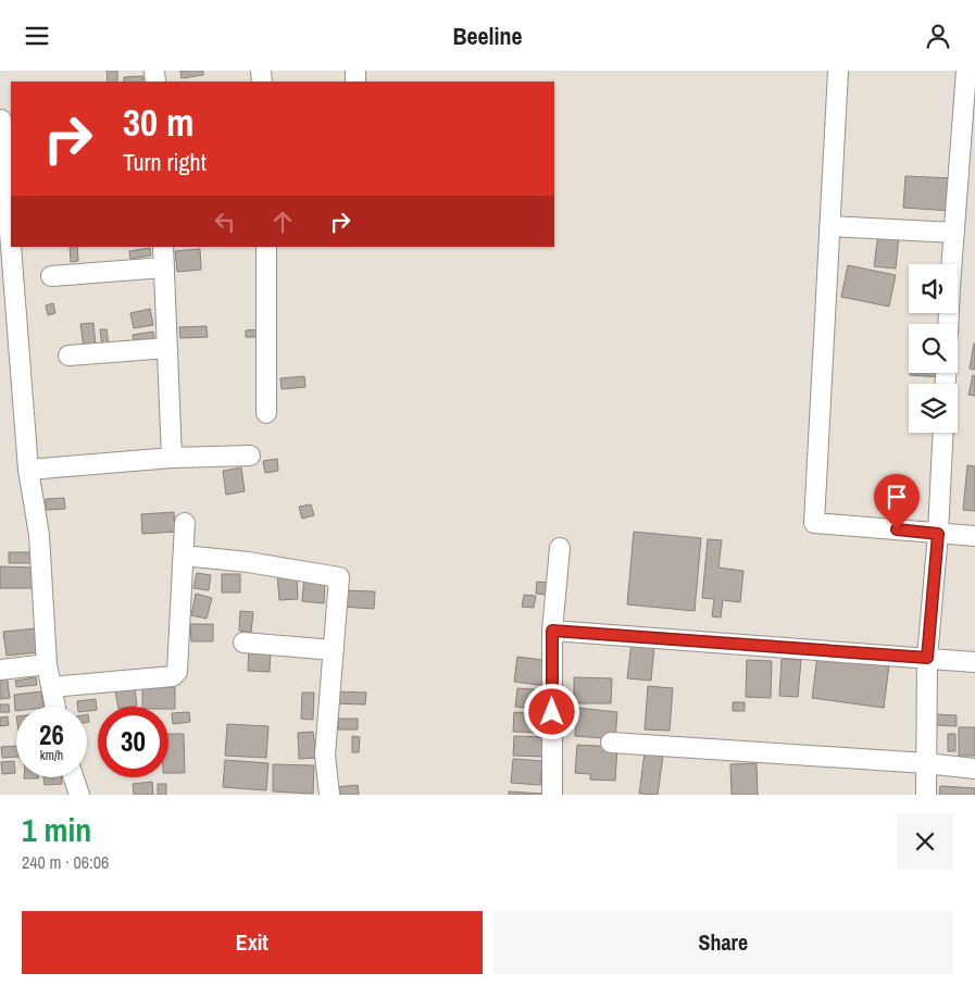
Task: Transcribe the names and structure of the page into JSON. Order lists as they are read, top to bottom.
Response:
{
  "page": {
    "header": "Beeline",
    "turn": ["30 m", "Turn right"],
    "speed": "26 km/h",
    "limit": "30",
    "heading": ["1 min", "240 m · 06:06"],
    "buttons": ["Exit", "Share"]
  }
}
